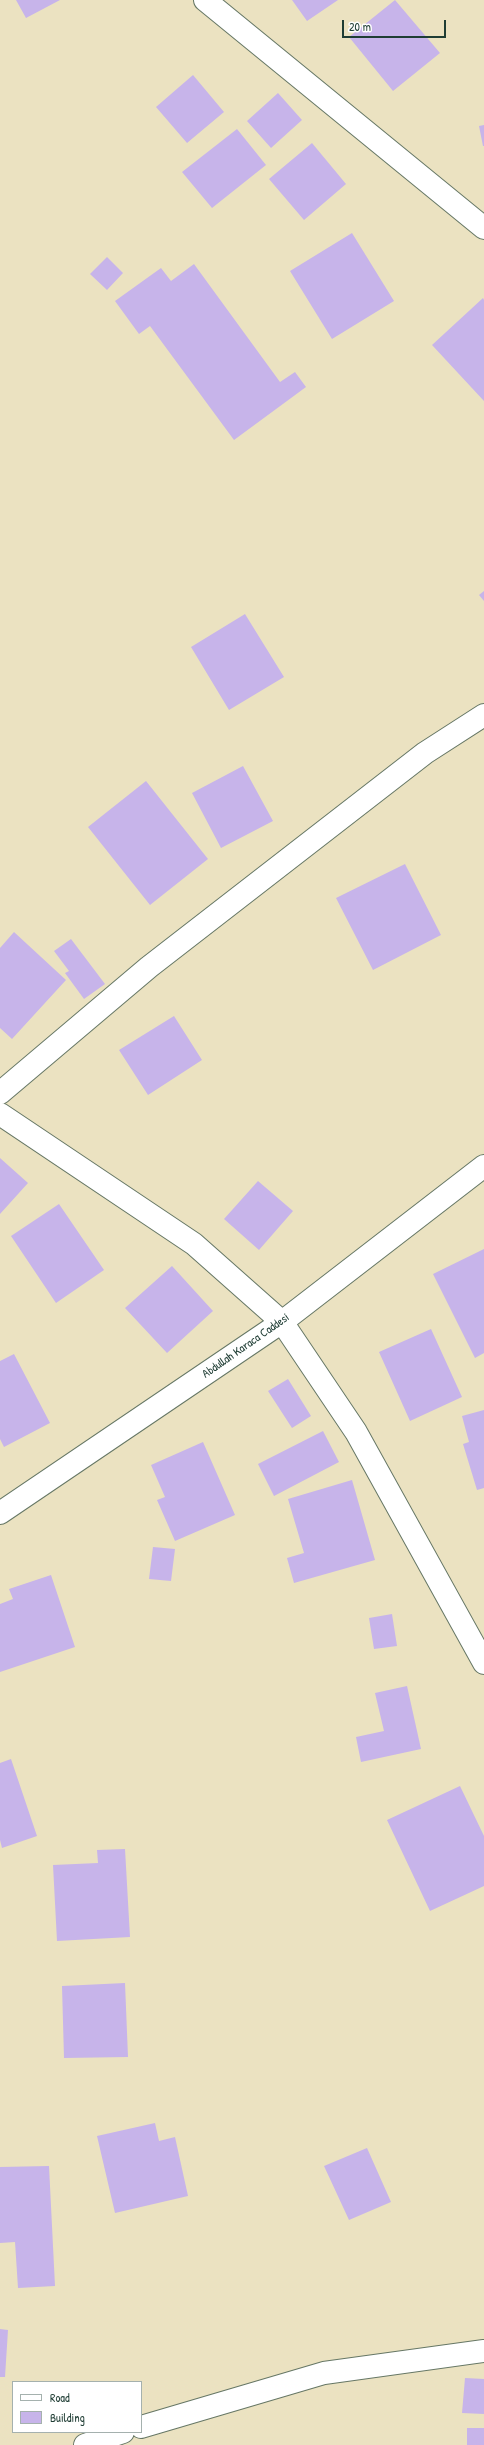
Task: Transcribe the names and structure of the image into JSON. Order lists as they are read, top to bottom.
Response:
{
  "streets": {
    "street": ["Abdullah Karaca Caddesi"]
  },
  "legend": ["Road", "Building"],
  "scale_bar": "20 m"
}
